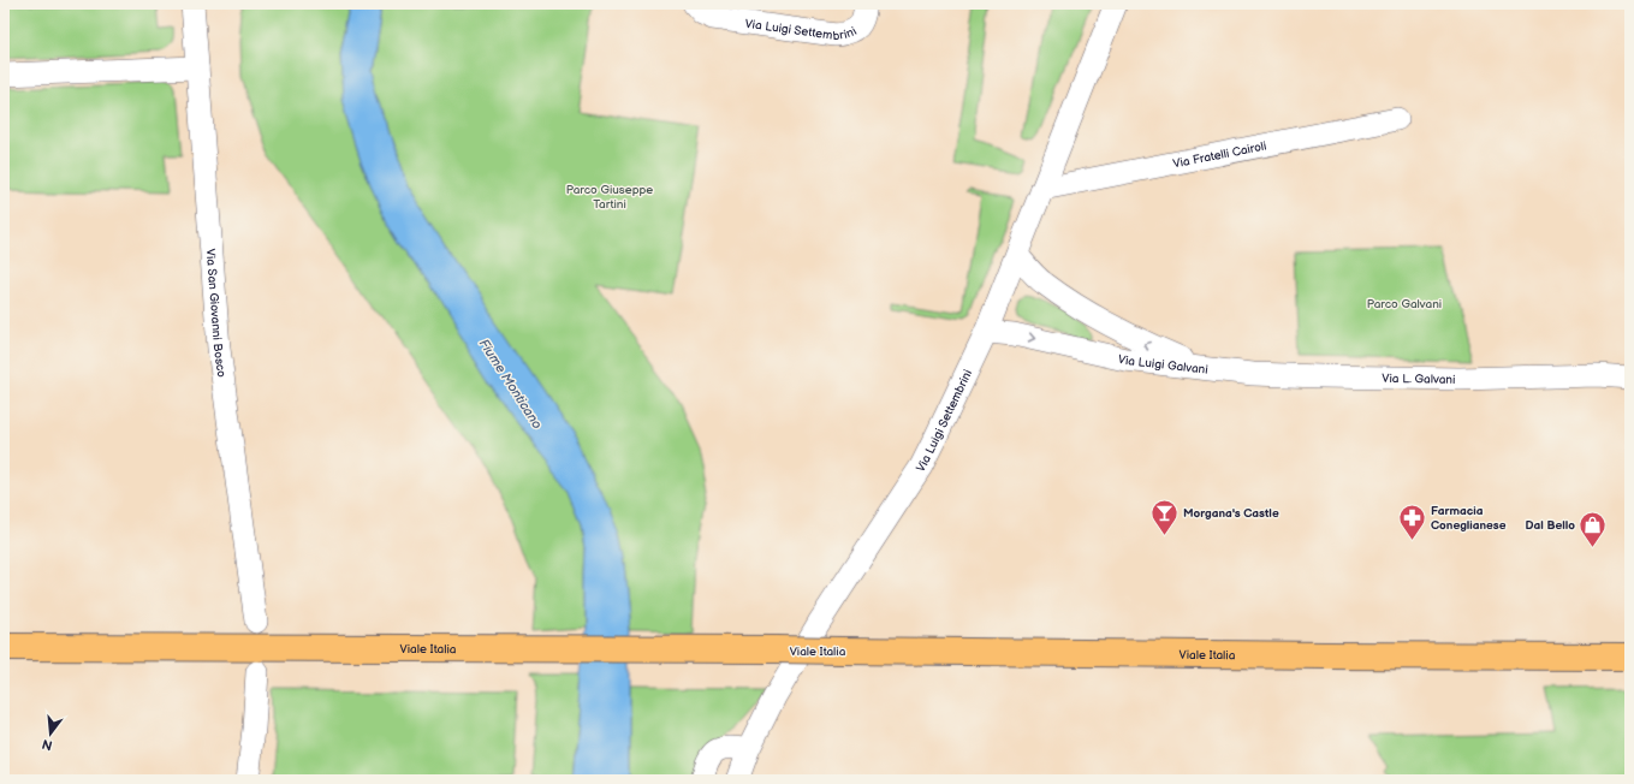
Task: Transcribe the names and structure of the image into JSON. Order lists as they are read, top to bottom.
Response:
{
  "streets": {
    "main road": ["Viale Italia"],
    "street": [
      "Via Luigi Settembrini",
      "Via Fratelli Cairoli",
      "Via San Giovanni Bosco",
      "Via Luigi Galvani",
      "Via L. Galvani"
    ]
  },
  "crossings": [
    ["Via Luigi Settembrini", "Via Fratelli Cairoli"],
    ["Via Luigi Settembrini", "Via Luigi Galvani"],
    ["Via Luigi Galvani", "Via L. Galvani"]
  ],
  "water": ["Fiume Monticano"],
  "parks": ["Parco Giuseppe Tartini", "Parco Galvani"],
  "places": {
    "bar": ["Morgana's Castle"],
    "pharmacy": ["Farmacia Coneglianese"],
    "shop": ["Dal Bello"]
  },
  "north": "bottom"
}
